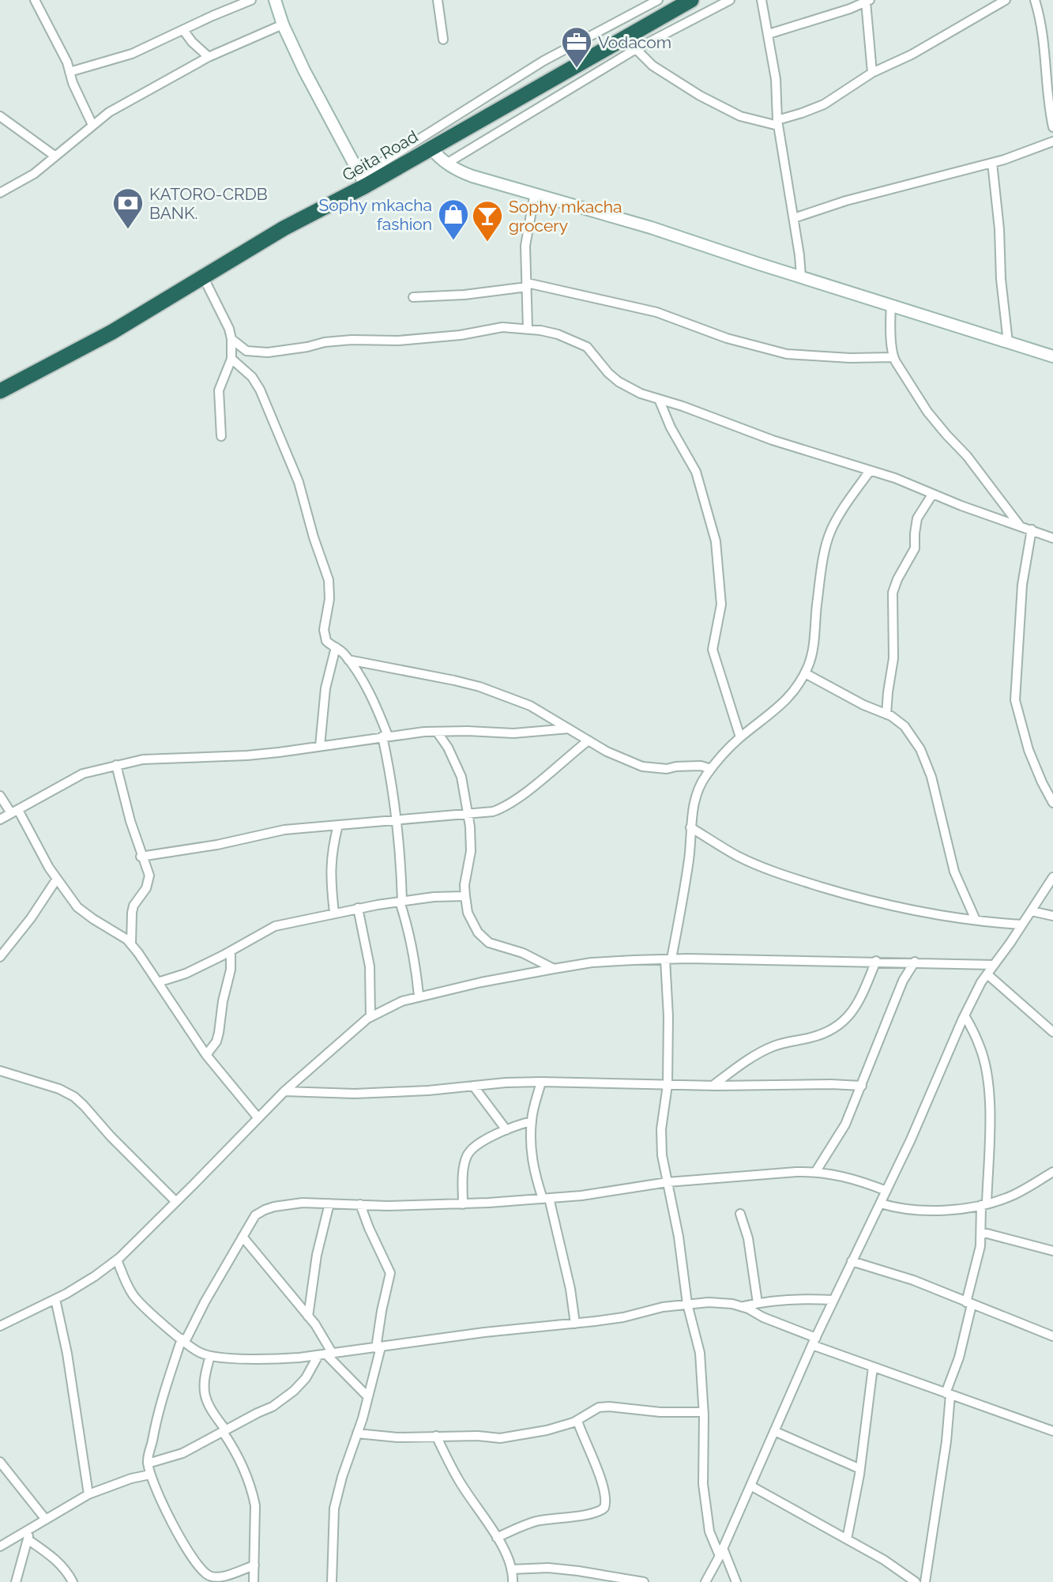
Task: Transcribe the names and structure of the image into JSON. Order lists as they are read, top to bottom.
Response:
{
  "streets": {
    "highway": ["Geita Road"]
  },
  "places": {
    "office": ["Vodacom"],
    "bank": ["KATORO-CRDB BANK."],
    "shop": ["Sophy mkacha fashion"],
    "bar": ["Sophy mkacha grocery"]
  }
}
